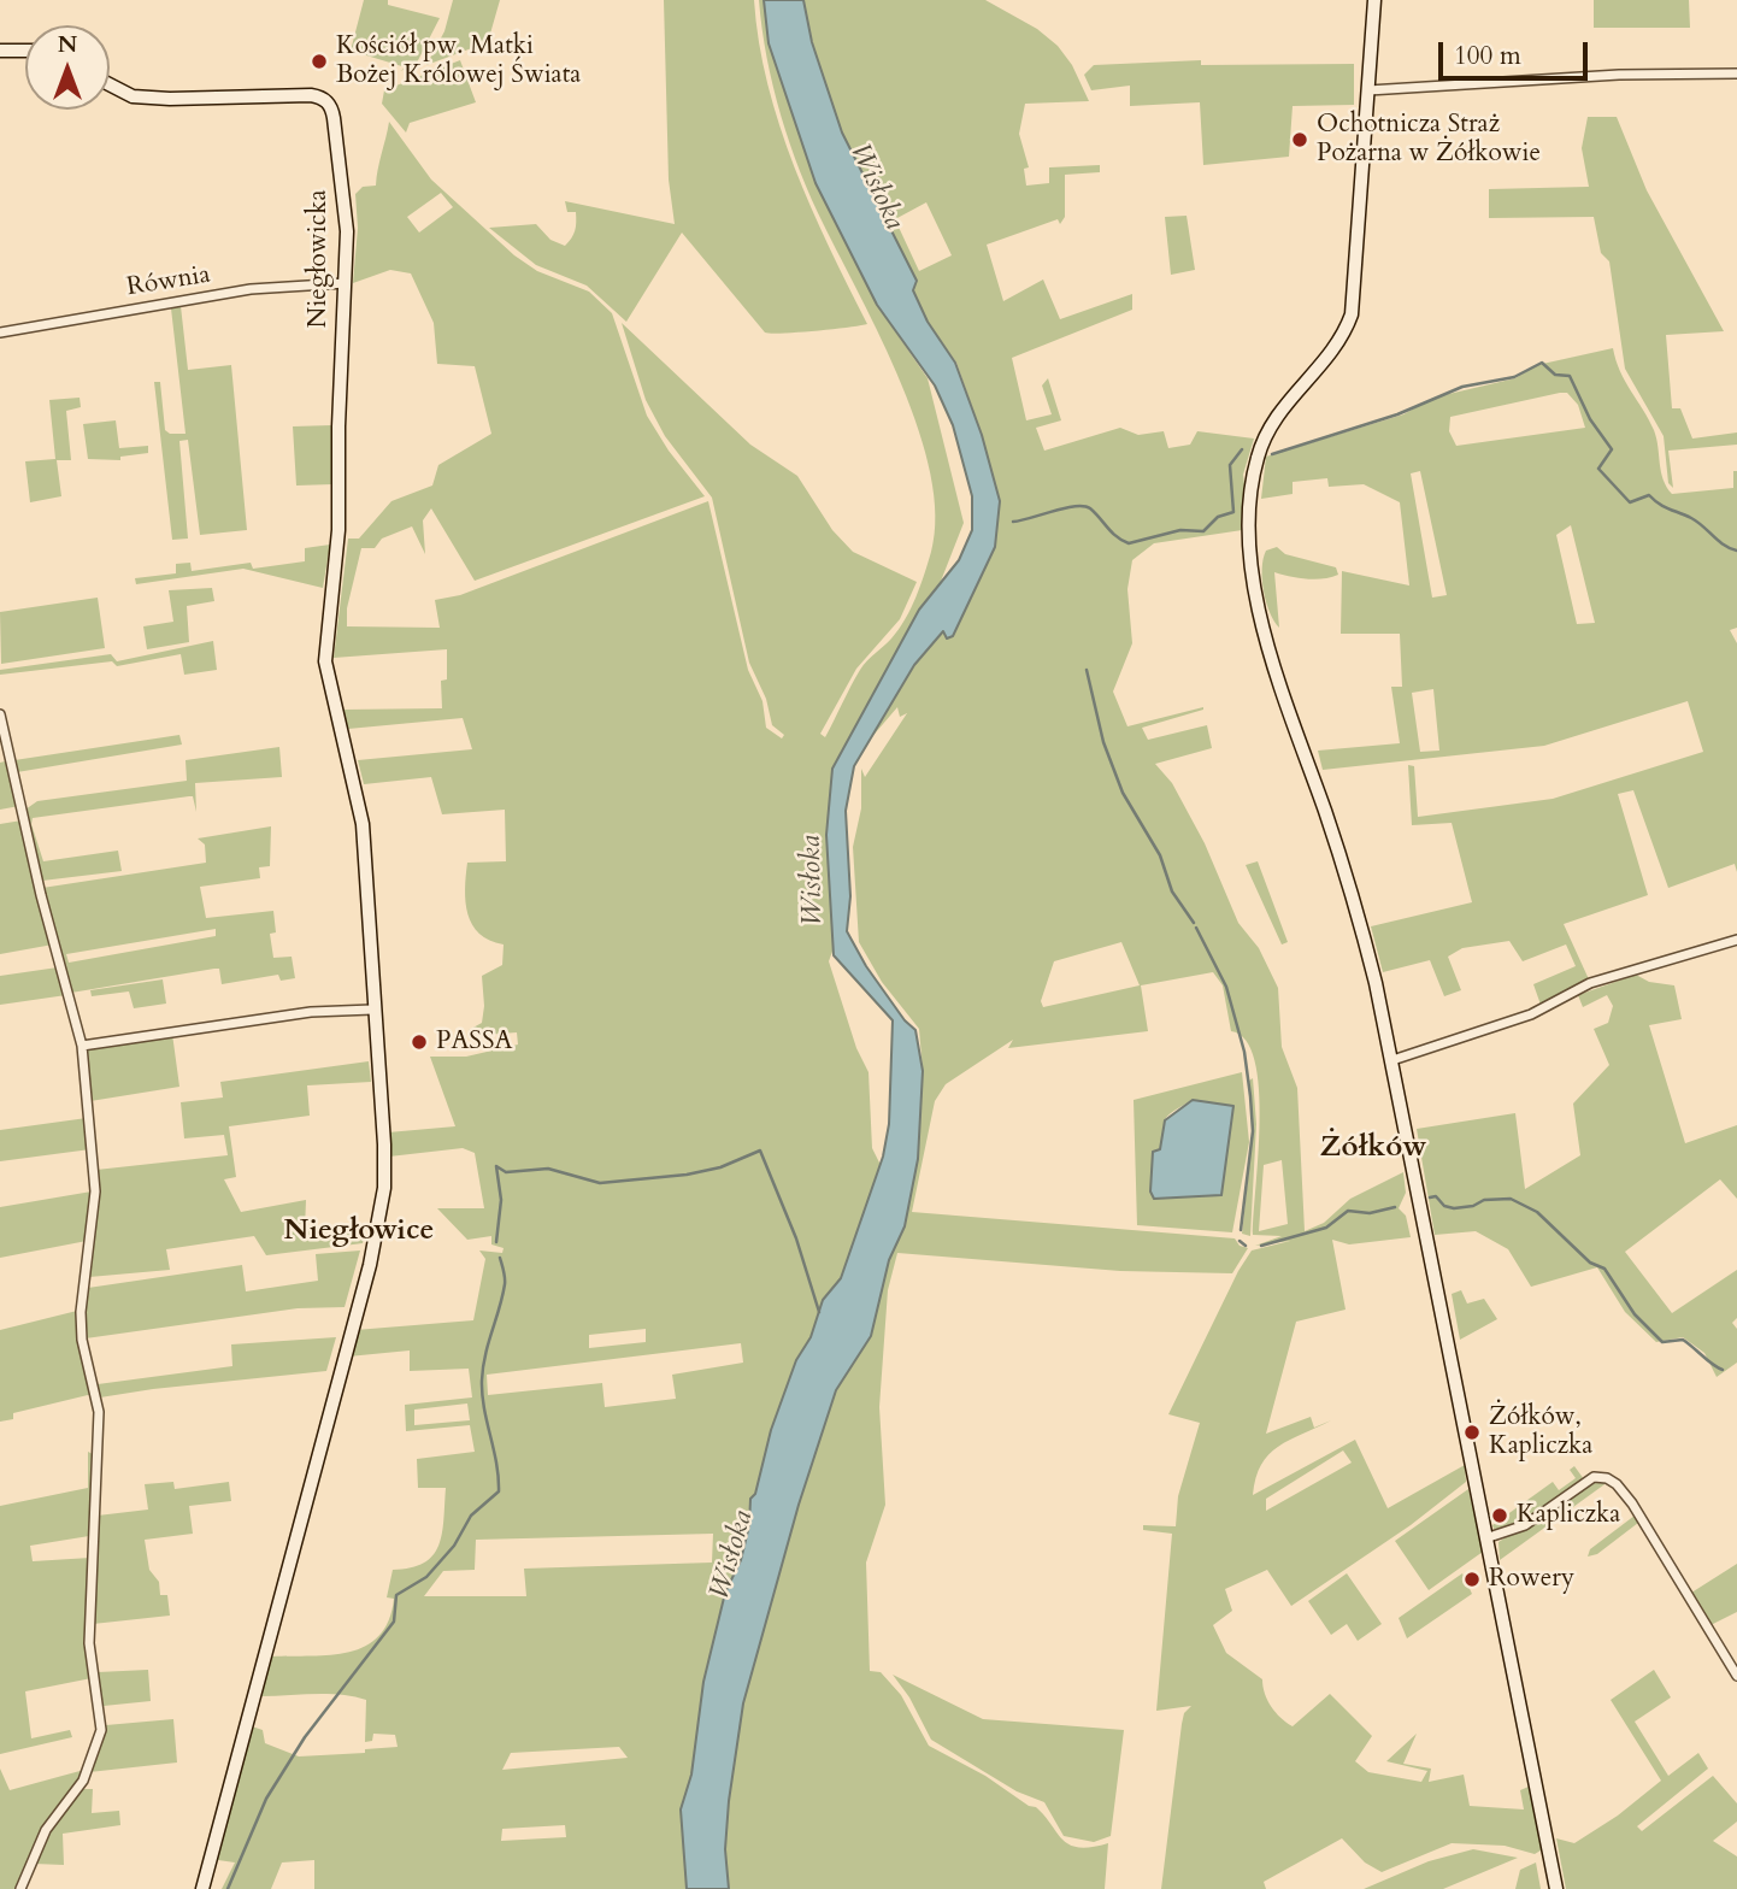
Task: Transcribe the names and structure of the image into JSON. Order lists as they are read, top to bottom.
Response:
{
  "streets": {
    "street": ["Niegłowicka", "Równia"]
  },
  "crossings": [
    ["Niegłowicka", "Równia"]
  ],
  "districts": ["Żółków", "Niegłowice"],
  "water": ["Wisłoka"],
  "places": [
    "Kościół pw. Matki Bożej Królowej Świata",
    "Ochotnicza Straż Pożarna w Żółkowie",
    "PASSA",
    "Żółków, Kapliczka",
    "Kapliczka",
    "Rowery"
  ],
  "scale_bar": "100 m",
  "north": "top"
}
